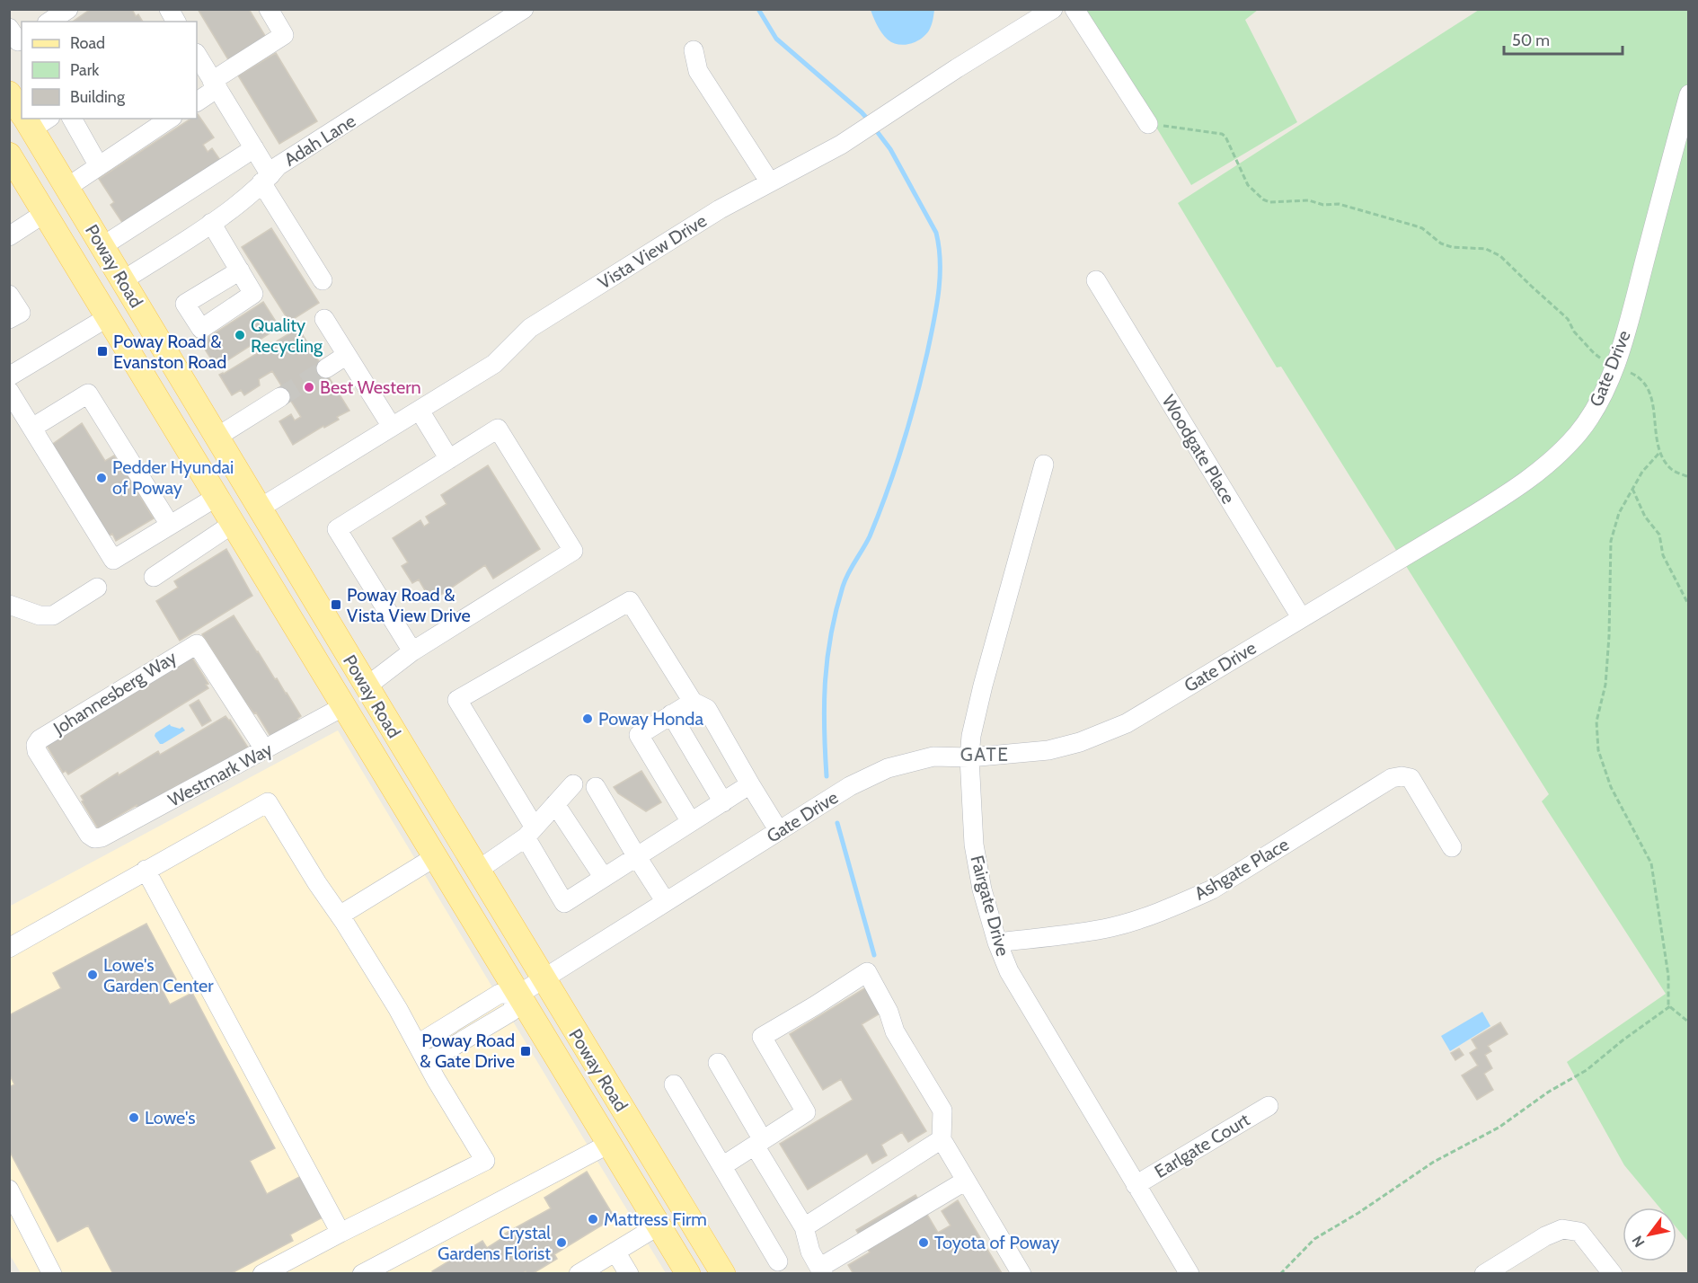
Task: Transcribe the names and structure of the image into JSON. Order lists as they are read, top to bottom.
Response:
{
  "streets": {
    "main road": ["Poway Road"],
    "street": [
      "Adah Lane",
      "Vista View Drive",
      "Gate Drive",
      "Woodgate Place",
      "Johannesberg Way",
      "Westmark Way",
      "Ashgate Place",
      "Fairgate Drive",
      "Earlgate Court"
    ]
  },
  "crossings": [
    ["Adah Lane", "Poway Road"],
    ["Vista View Drive", "Poway Road"],
    ["Poway Road", "Gate Drive"],
    ["Poway Road", "Westmark Way"],
    ["Gate Drive", "Woodgate Place"],
    ["Gate Drive", "Fairgate Drive"],
    ["Johannesberg Way", "Westmark Way"],
    ["Ashgate Place", "Fairgate Drive"],
    ["Fairgate Drive", "Earlgate Court"]
  ],
  "districts": ["GATE"],
  "places": {
    "other": [
      "Quality Recycling",
      "Best Western",
      "Pedder Hyundai of Poway",
      "Poway Honda",
      "Lowe's Garden Center",
      "Lowe's",
      "Mattress Firm",
      "Crystal Gardens Florist",
      "Toyota of Poway"
    ],
    "transit": ["Poway Road & Evanston Road", "Poway Road & Vista View Drive", "Poway Road & Gate Drive"]
  },
  "legend": ["Road", "Park", "Building"],
  "scale_bar": "50 m",
  "north": "bottom left"
}
